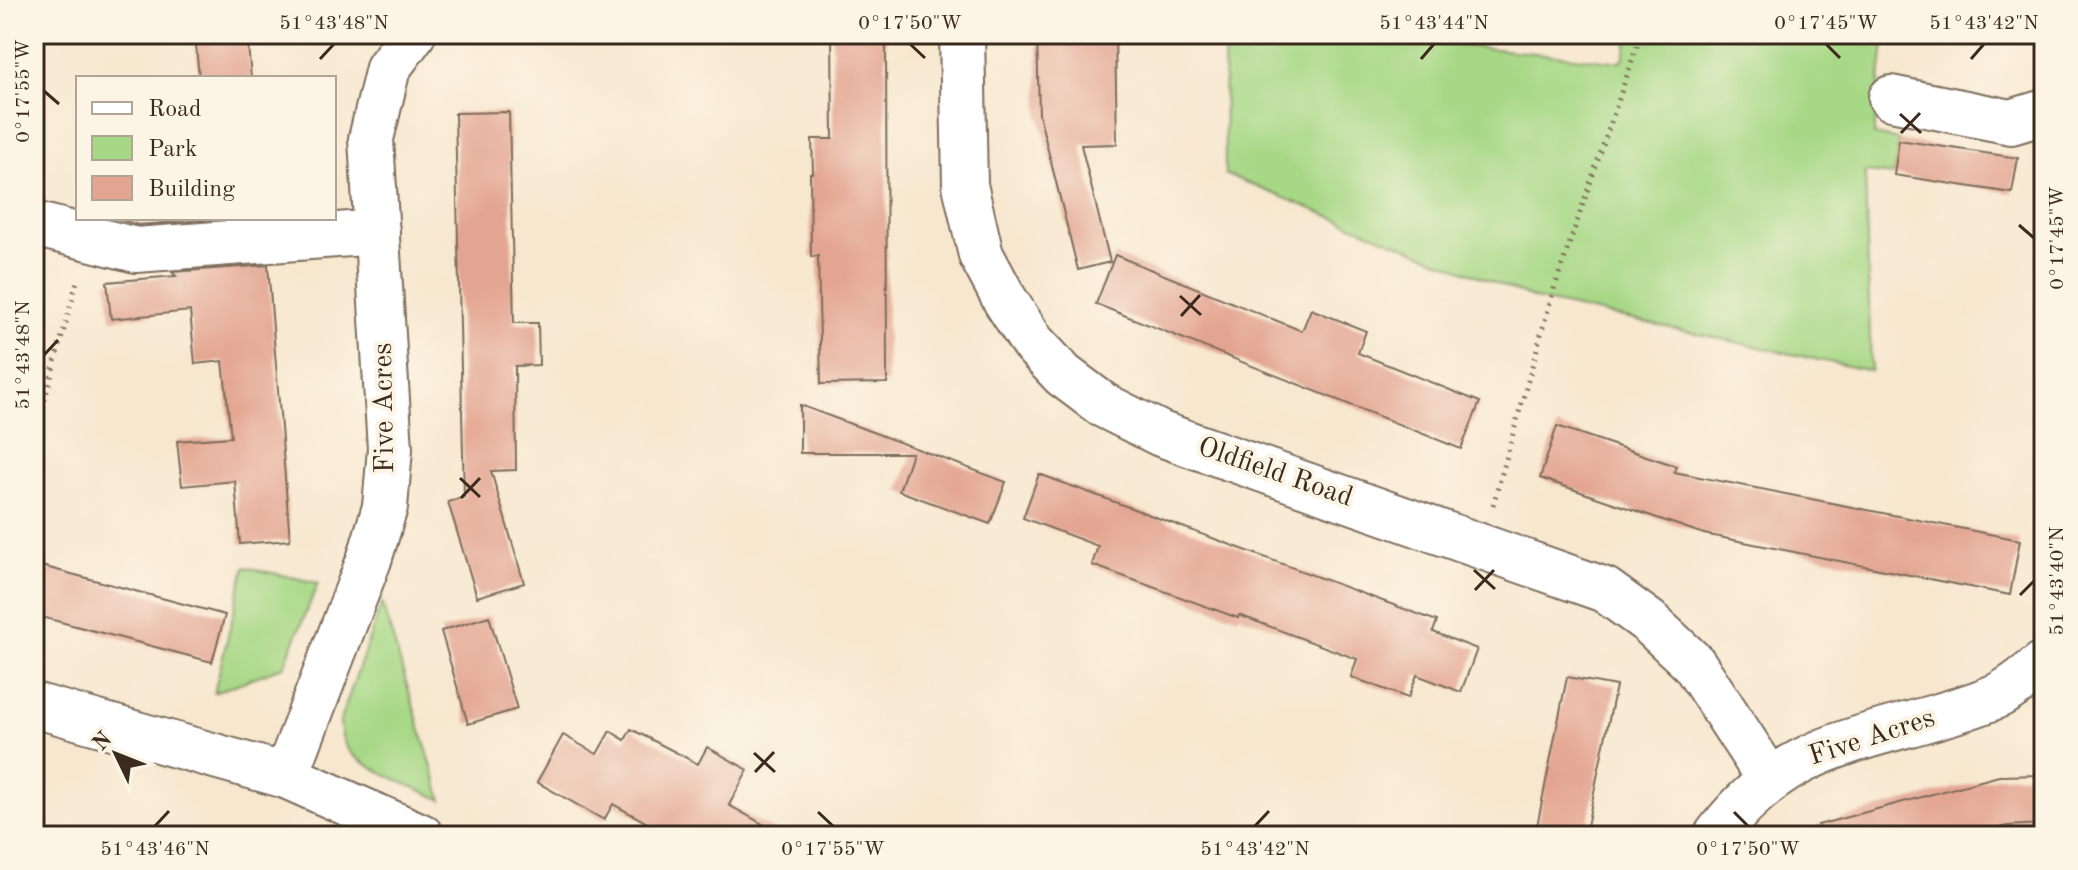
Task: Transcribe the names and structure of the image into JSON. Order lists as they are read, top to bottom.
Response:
{
  "streets": {
    "street": ["Five Acres", "Oldfield Road"]
  },
  "crossings": [
    ["Five Acres", "Oldfield Road"]
  ],
  "legend": ["Road", "Park", "Building"],
  "north": "top left",
  "coordinates": [
    "51°43'48\"N",
    "0°17'50\"W",
    "51°43'44\"N",
    "0°17'45\"W",
    "51°43'42\"N",
    "0°17'55\"W",
    "51°43'40\"N",
    "51°43'46\"N"
  ]
}
